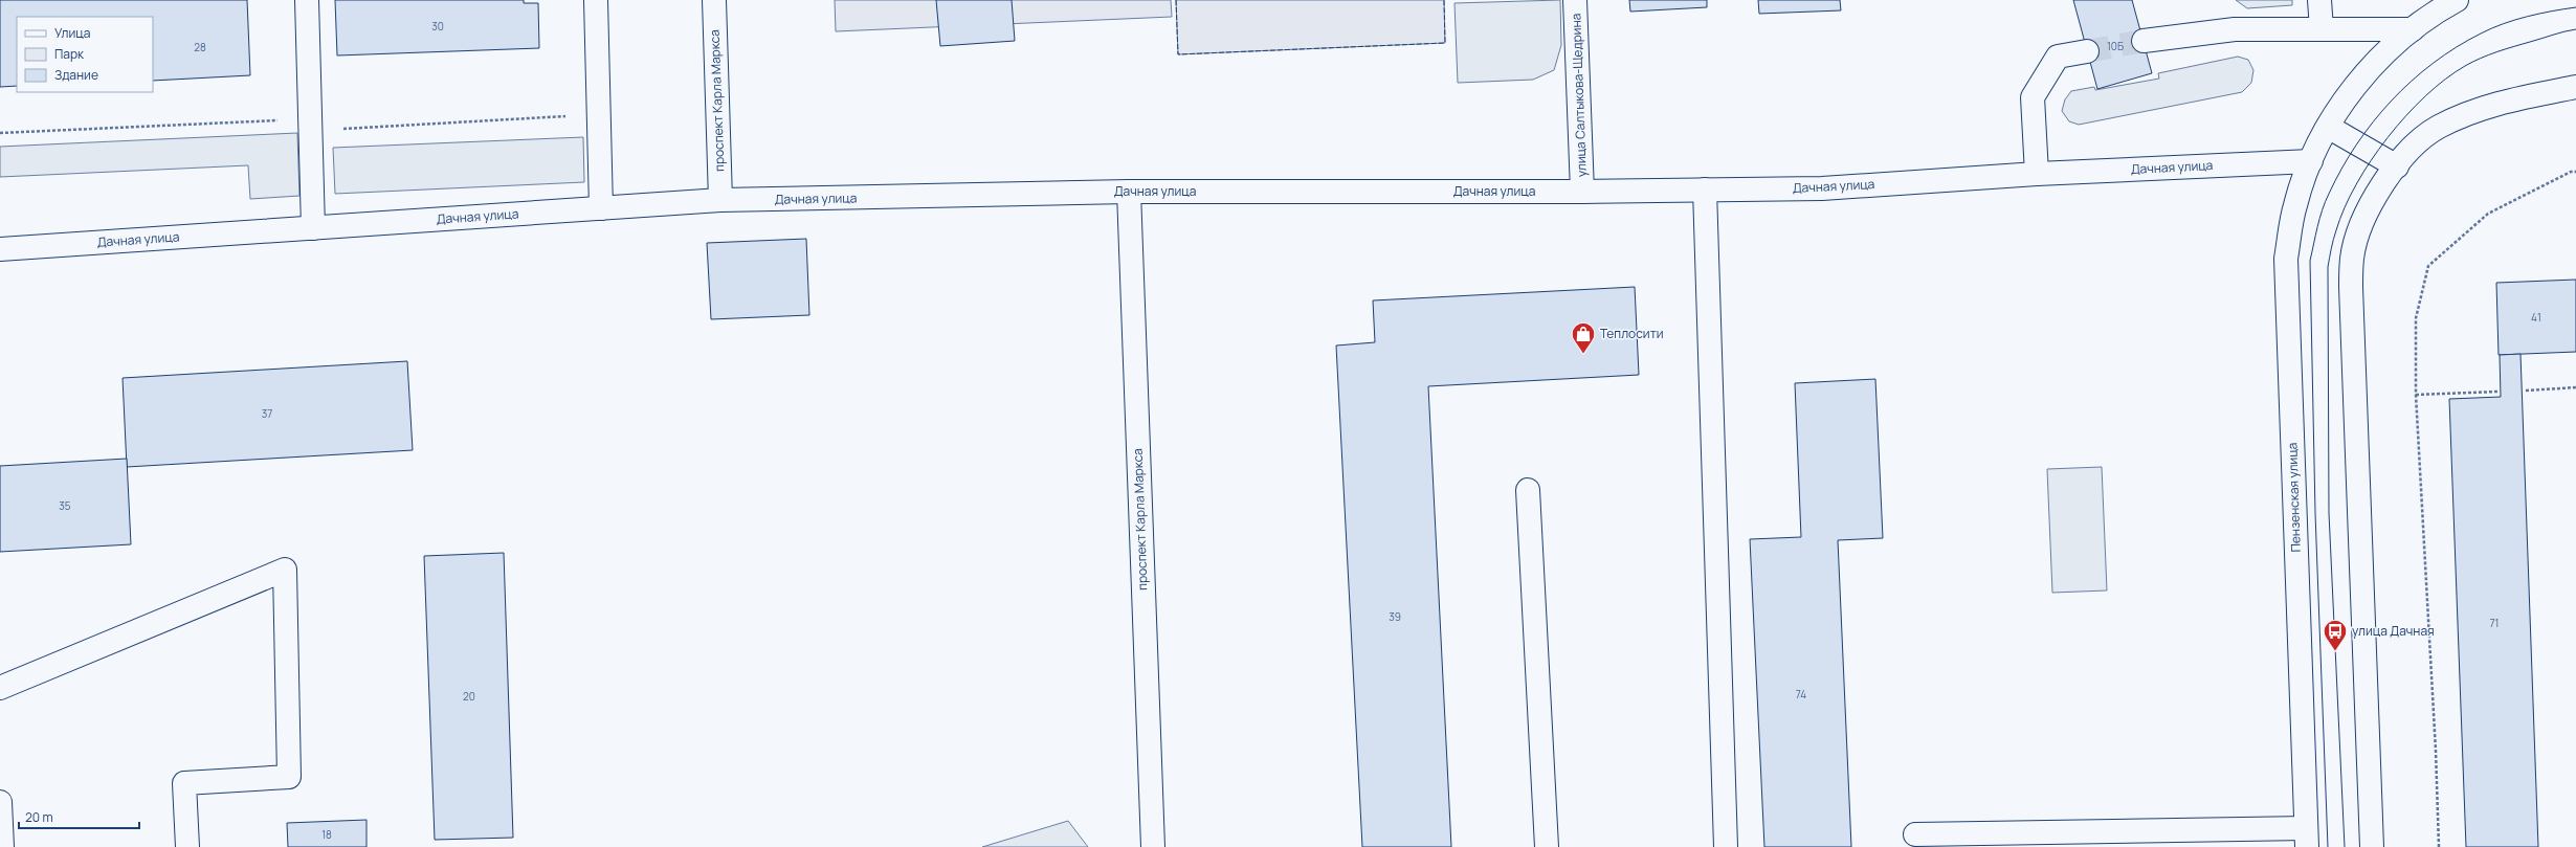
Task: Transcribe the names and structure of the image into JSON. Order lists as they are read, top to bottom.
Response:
{
  "streets": {
    "street": [
      "улица Салтыкова-Щедрина",
      "проспект Карла Маркса",
      "Дачная улица",
      "Пензенская улица"
    ]
  },
  "crossings": [
    ["улица Салтыкова-Щедрина", "Дачная улица"],
    ["проспект Карла Маркса", "Дачная улица"],
    ["Дачная улица", "Пензенская улица"]
  ],
  "places": {
    "shop": ["Теплосити"],
    "bus stop": ["улица Дачная"]
  },
  "house_numbers": [
    "30",
    "10Б",
    "28",
    "41",
    "37",
    "35",
    "39",
    "71",
    "74",
    "20",
    "18"
  ],
  "legend": ["Улица", "Парк", "Здание"],
  "scale_bar": "20 m"
}
